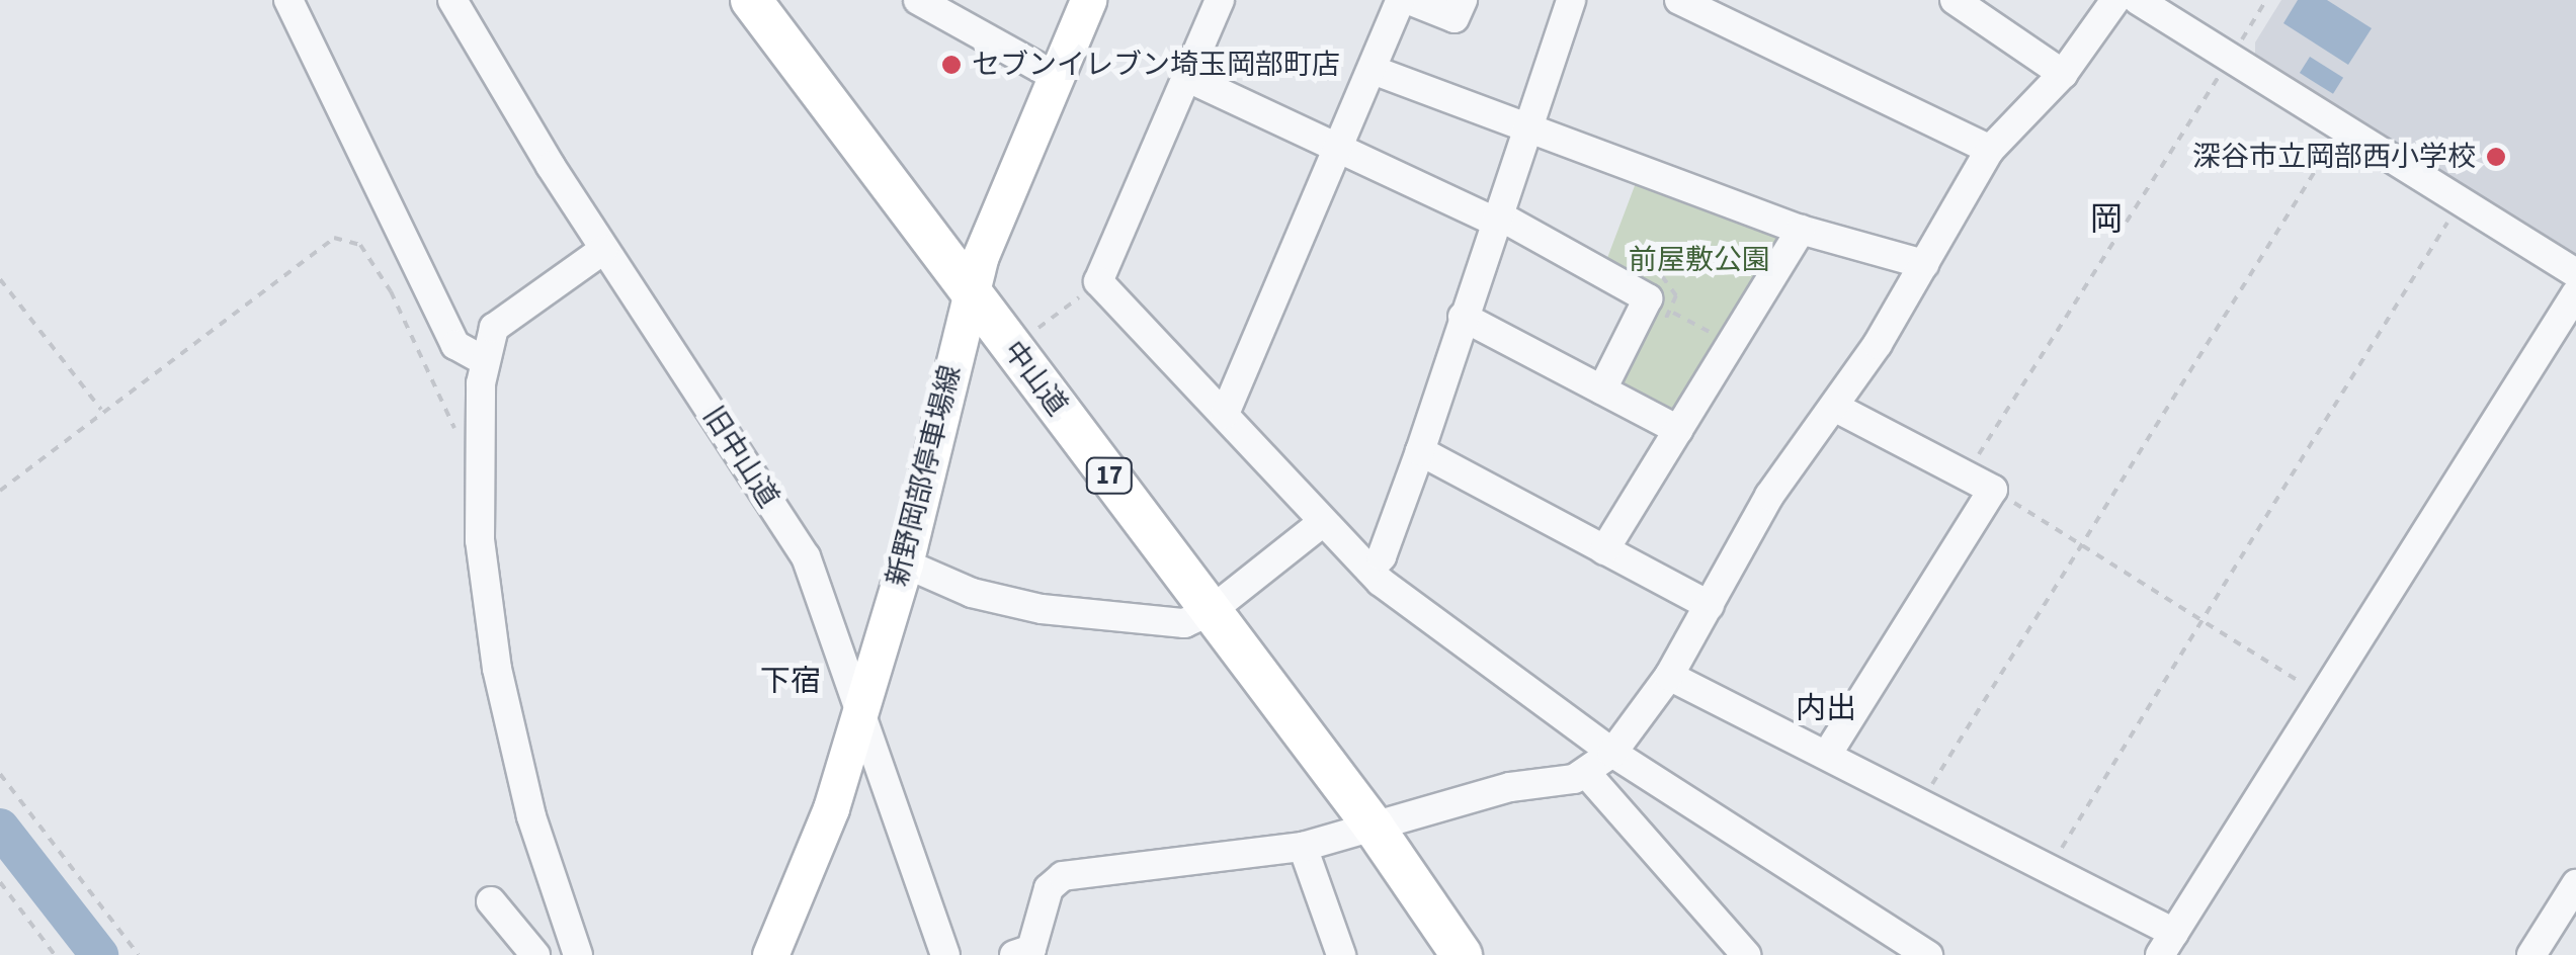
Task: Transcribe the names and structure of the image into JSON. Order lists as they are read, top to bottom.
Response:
{
  "streets": {
    "highway": ["中山道", "17"],
    "main road": ["新野岡部停車場線"],
    "street": ["旧中山道"]
  },
  "crossings": [
    ["中山道", "新野岡部停車場線"],
    ["旧中山道", "新野岡部停車場線"]
  ],
  "districts": ["岡", "下宿", "内出"],
  "parks": ["前屋敷公園"],
  "places": ["セブンイレブン埼玉岡部町店", "深谷市立岡部西小学校"]
}
